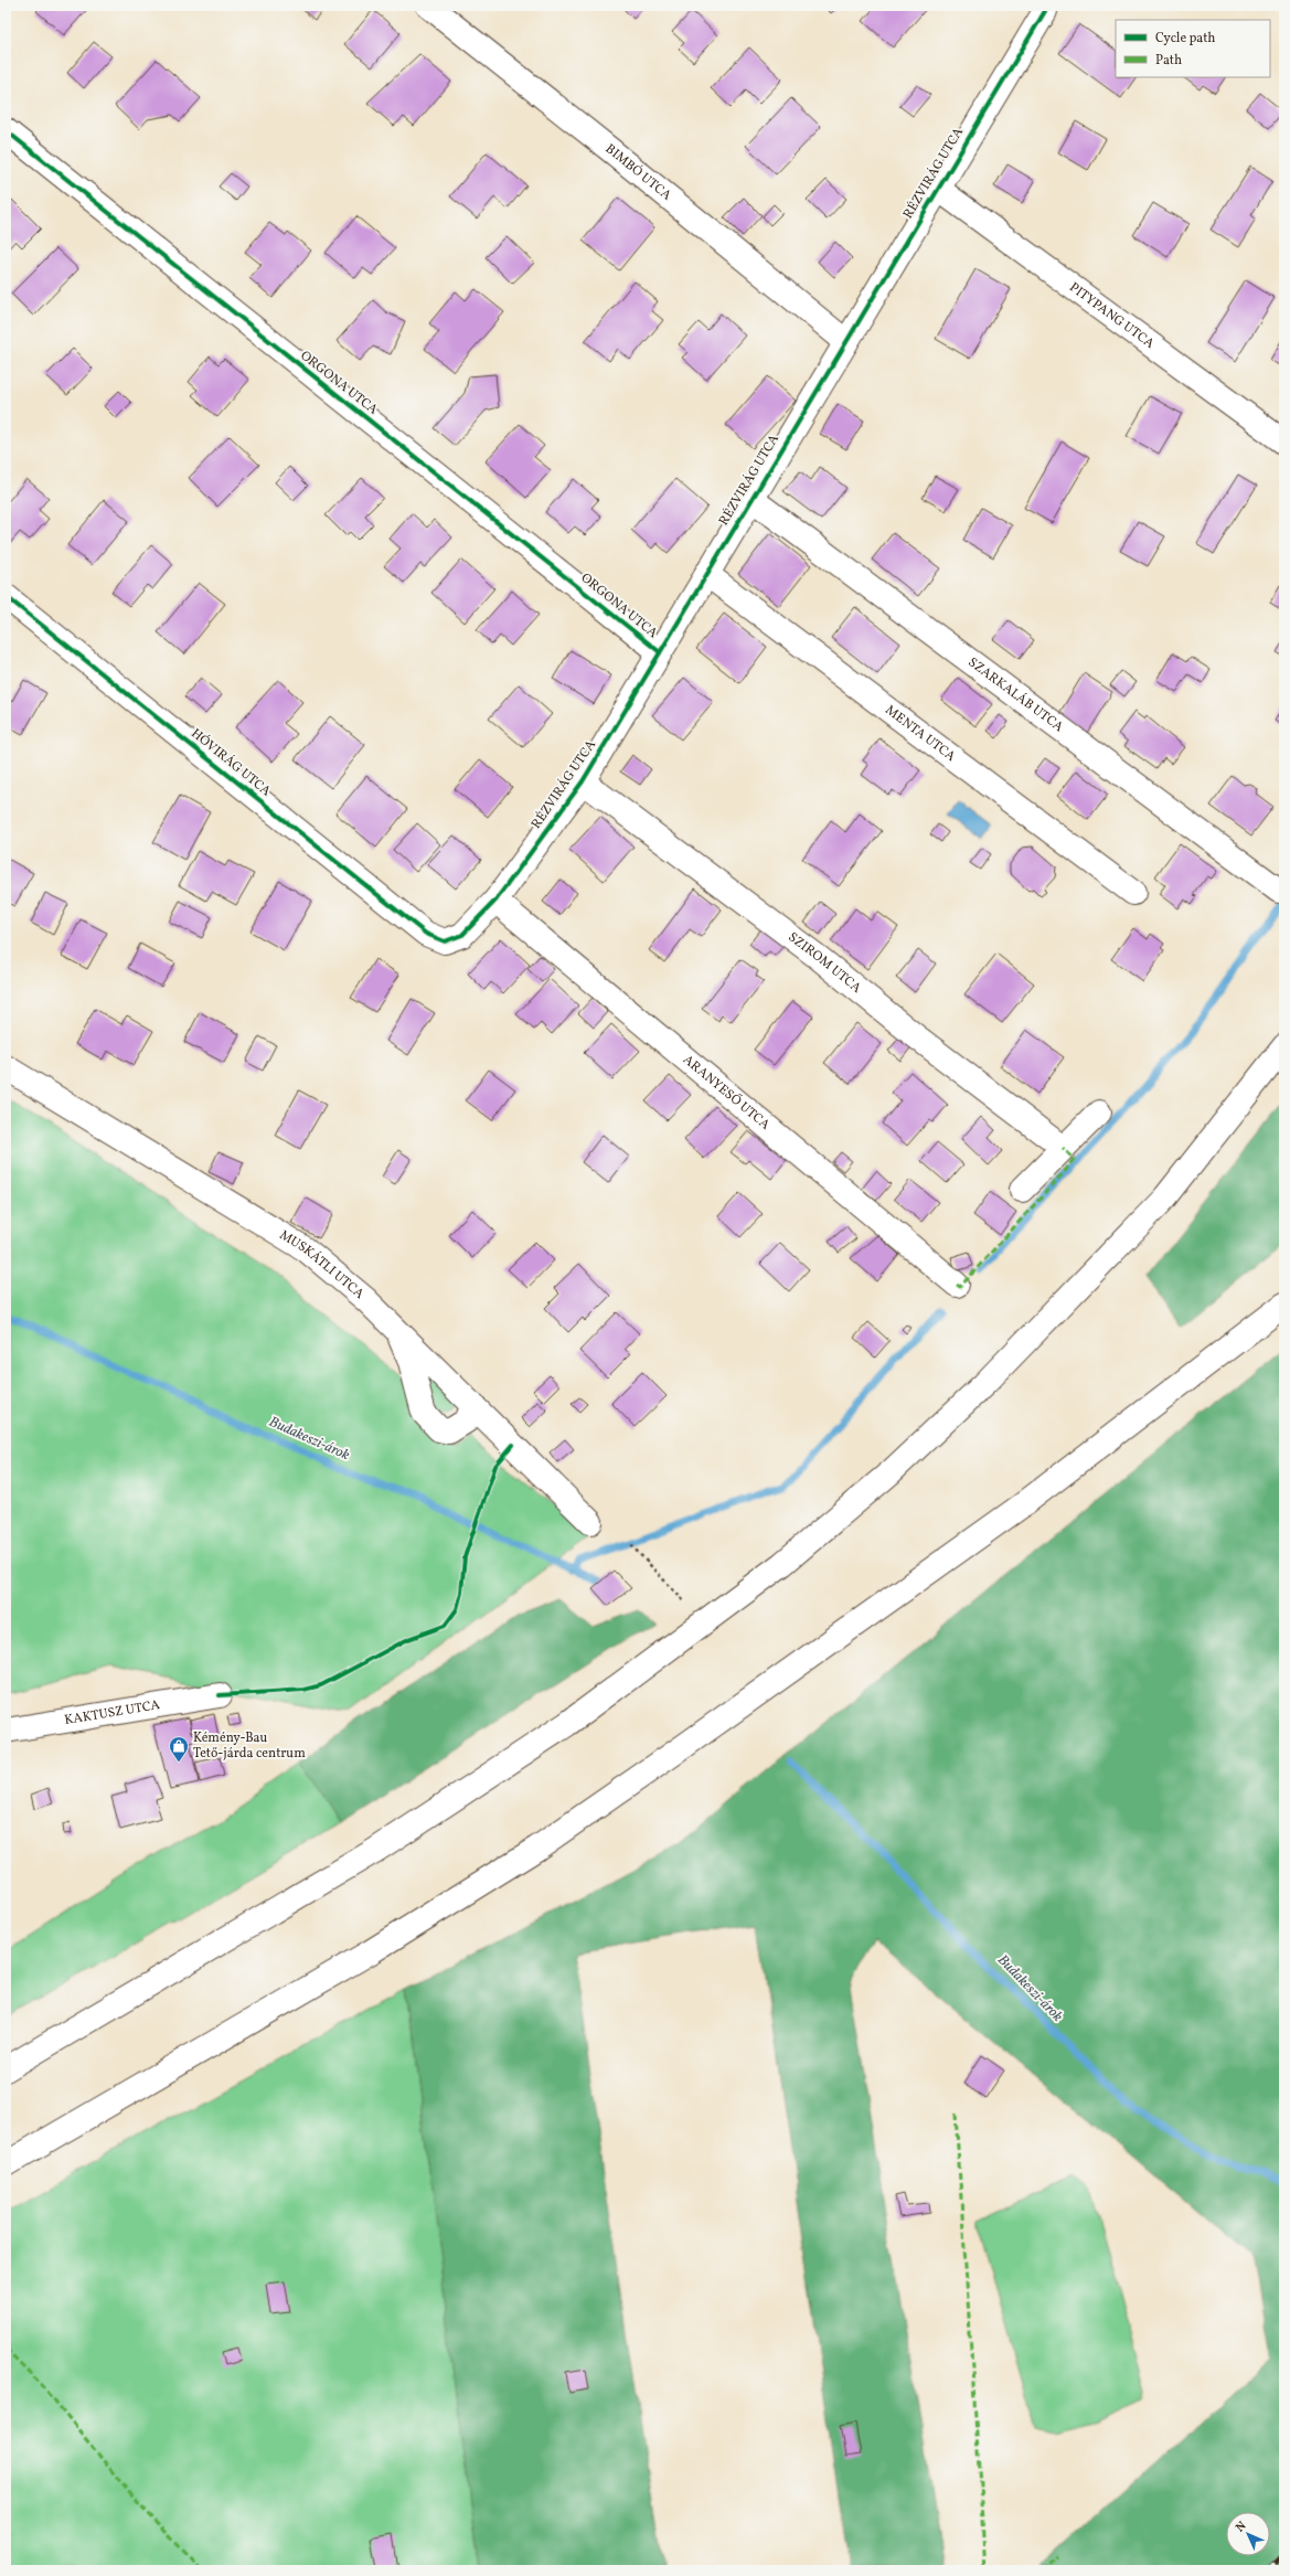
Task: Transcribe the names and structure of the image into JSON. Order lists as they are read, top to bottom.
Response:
{
  "streets": {
    "main road": [
      "BIMBÓ UTCA",
      "RÉZVIRÁG UTCA",
      "PITYPANG UTCA",
      "ORGONA UTCA",
      "SZARKALÁB UTCA",
      "MENTA UTCA",
      "HÓVIRÁG UTCA",
      "SZIROM UTCA",
      "ARANYESŐ UTCA",
      "MUSKÁTLI UTCA",
      "KAKTUSZ UTCA"
    ]
  },
  "crossings": [
    ["BIMBÓ UTCA", "RÉZVIRÁG UTCA"],
    ["RÉZVIRÁG UTCA", "PITYPANG UTCA"],
    ["RÉZVIRÁG UTCA", "ORGONA UTCA"],
    ["RÉZVIRÁG UTCA", "SZARKALÁB UTCA"],
    ["RÉZVIRÁG UTCA", "MENTA UTCA"],
    ["RÉZVIRÁG UTCA", "HÓVIRÁG UTCA"],
    ["RÉZVIRÁG UTCA", "SZIROM UTCA"],
    ["RÉZVIRÁG UTCA", "ARANYESŐ UTCA"]
  ],
  "water": ["Budakeszi-árok"],
  "places": {
    "shop": ["Kémény-Bau Tető-járda centrum"]
  },
  "legend": ["Cycle path", "Path"],
  "north": "top left"
}
